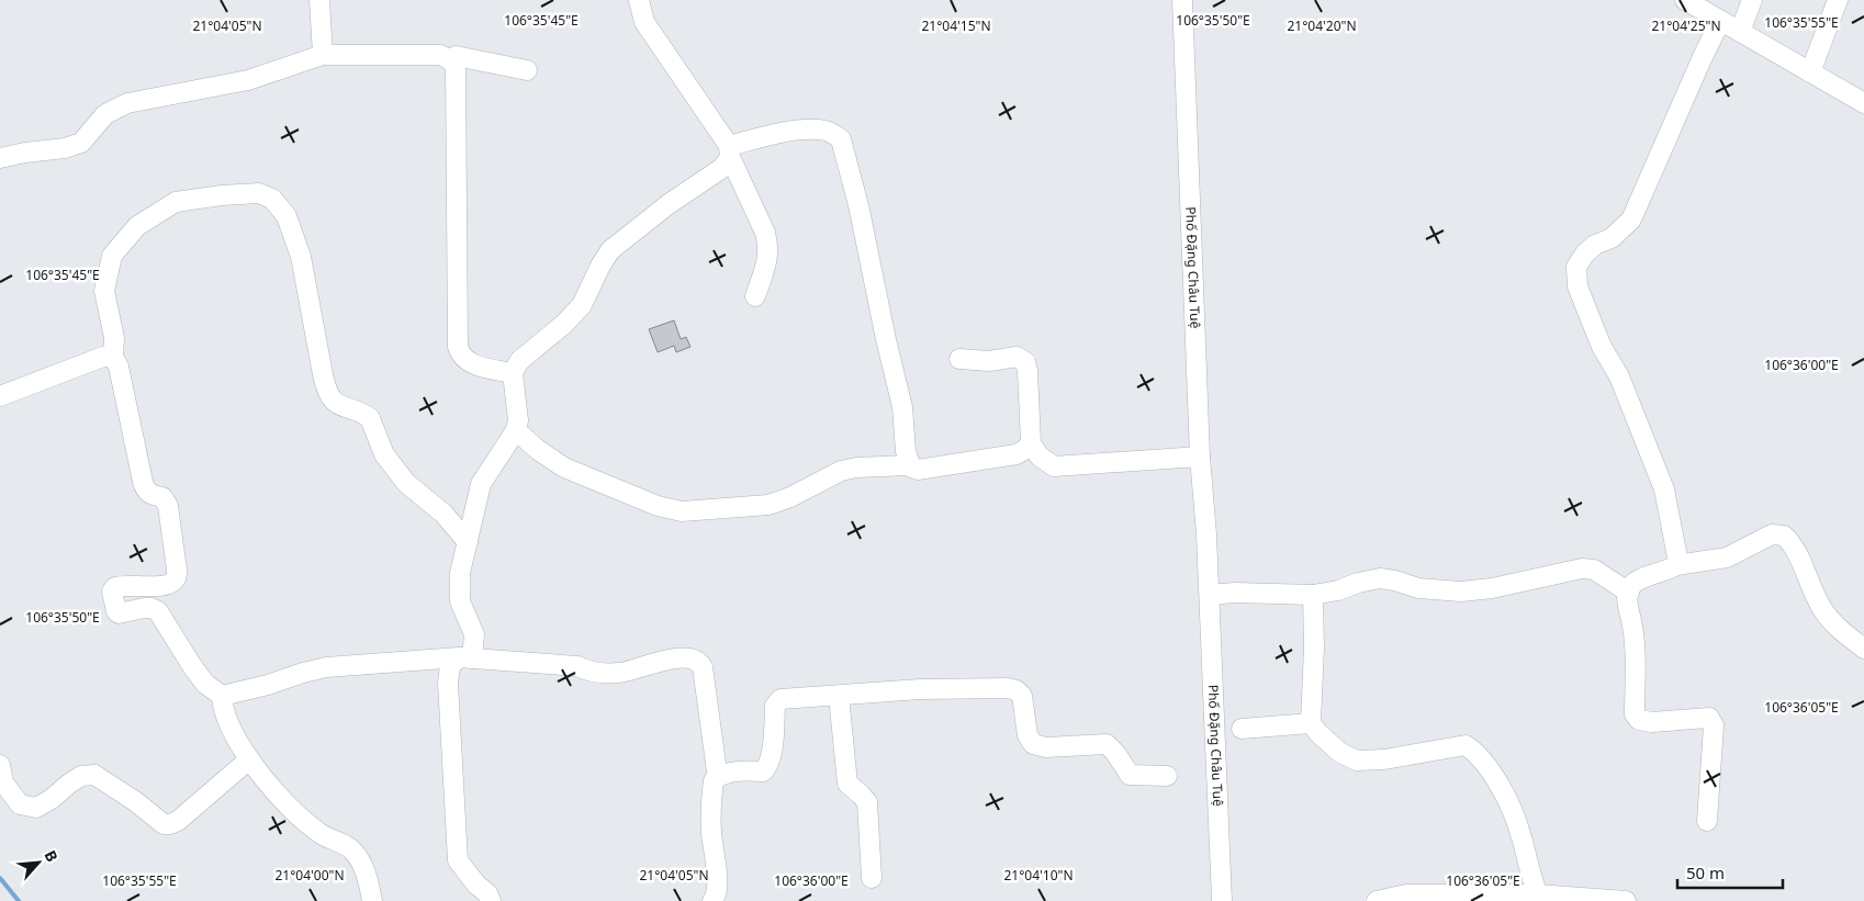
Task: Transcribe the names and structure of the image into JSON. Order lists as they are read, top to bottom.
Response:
{
  "streets": {
    "street": ["Phố Đặng Châu Tuệ"]
  },
  "scale_bar": "50 m",
  "north": "top right",
  "coordinates": [
    "106°35'50\"E",
    "106°35'45\"E",
    "106°35'55\"E",
    "21°04'05\"N",
    "21°04'15\"N",
    "21°04'20\"N",
    "21°04'25\"N",
    "106°36'00\"E",
    "106°36'05\"E",
    "21°04'00\"N",
    "21°04'10\"N"
  ]
}
